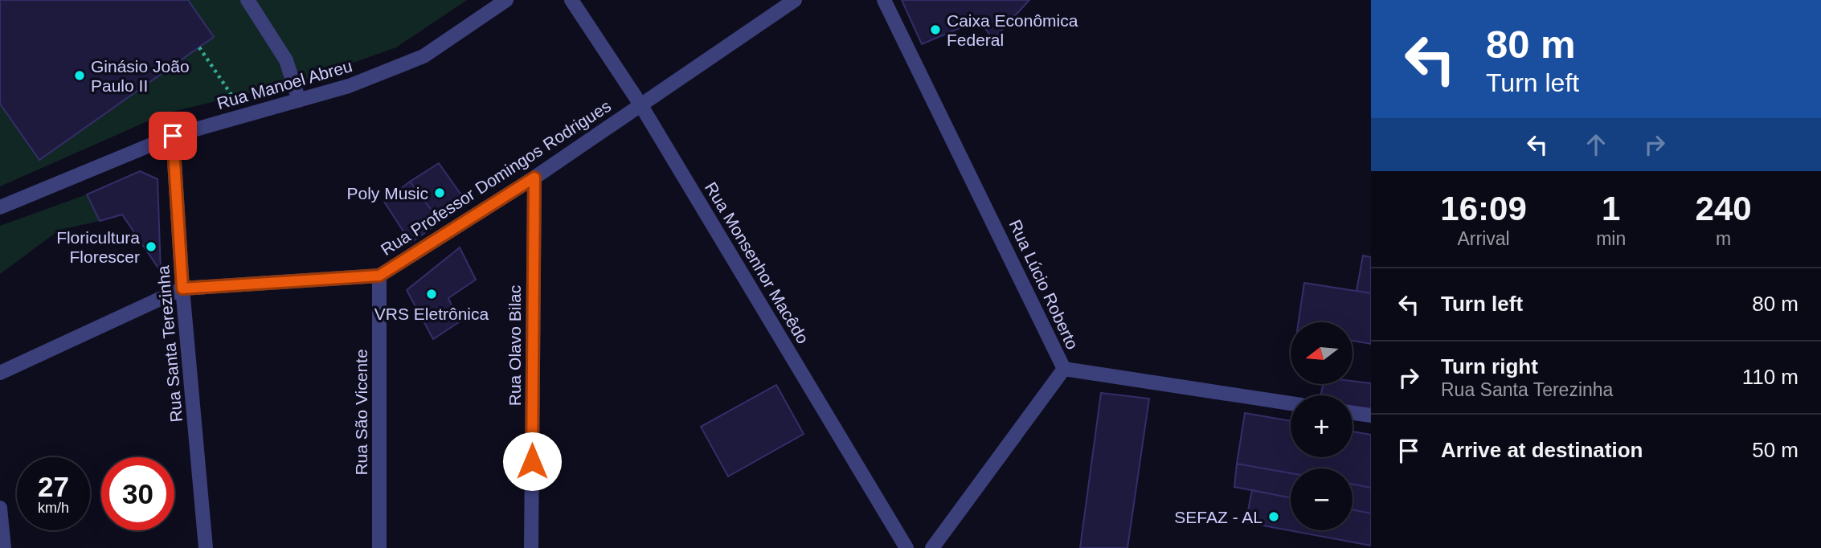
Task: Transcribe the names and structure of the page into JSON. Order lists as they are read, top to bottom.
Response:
{
  "streets": {
    "street": [
      "Rua Manoel Abreu",
      "Rua Professor Domingos Rodrigues",
      "Rua Monsenhor Macêdo",
      "Rua Lúcio Roberto",
      "Rua Santa Terezinha",
      "Rua Olavo Bilac",
      "Rua São Vicente"
    ]
  },
  "crossings": [
    ["Rua Manoel Abreu", "Rua Santa Terezinha"],
    ["Rua Professor Domingos Rodrigues", "Rua Monsenhor Macêdo"],
    ["Rua Professor Domingos Rodrigues", "Rua Santa Terezinha"],
    ["Rua Professor Domingos Rodrigues", "Rua Olavo Bilac"],
    ["Rua Professor Domingos Rodrigues", "Rua São Vicente"]
  ],
  "places": [
    "Caixa Econômica Federal",
    "Ginásio João Paulo II",
    "Poly Music",
    "Floricultura Florescer",
    "VRS Eletrônica",
    "SEFAZ - AL"
  ],
  "north": "left",
  "page": {
    "turn": ["80 m", "Turn left"],
    "eta": [
      "16:09",
      "Arrival",
      "1",
      "min",
      "240",
      "m"
    ],
    "list": [
      {
        "name": "Turn left",
        "value": "80 m"
      },
      {
        "name": "Turn right",
        "note": "Rua Santa Terezinha",
        "value": "110 m"
      },
      {
        "name": "Arrive at destination",
        "value": "50 m"
      }
    ],
    "map_buttons": ["+", "−"],
    "speed": "27 km/h",
    "limit": "30"
  }
}
